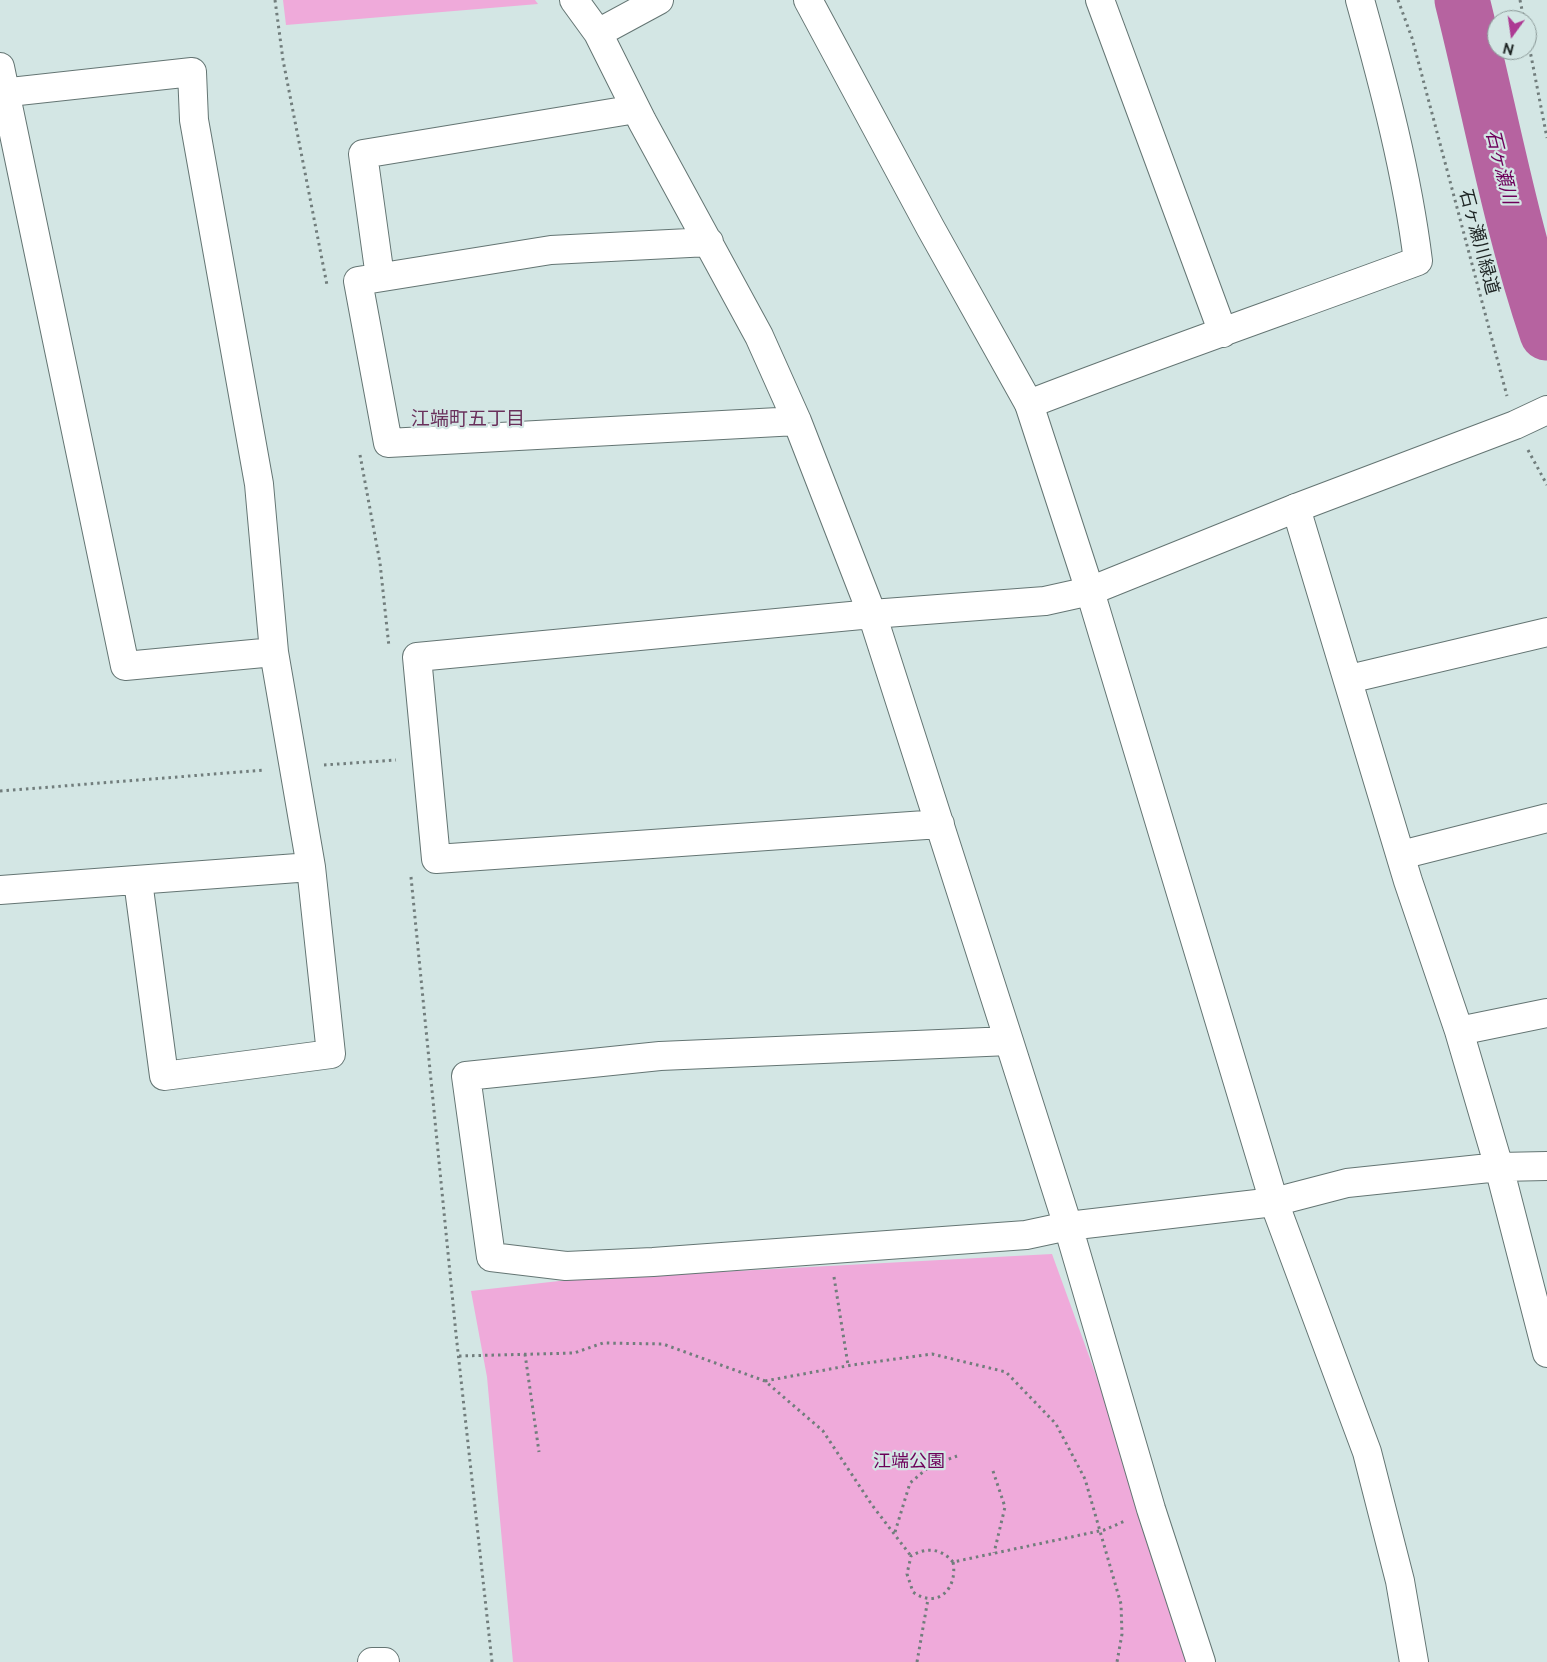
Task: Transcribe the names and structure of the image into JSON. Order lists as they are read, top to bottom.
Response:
{
  "streets": {
    "path": ["石ヶ瀬川緑道"]
  },
  "districts": ["江端町五丁目"],
  "water": ["石ヶ瀬川"],
  "parks": ["江端公園"],
  "north": "bottom"
}
